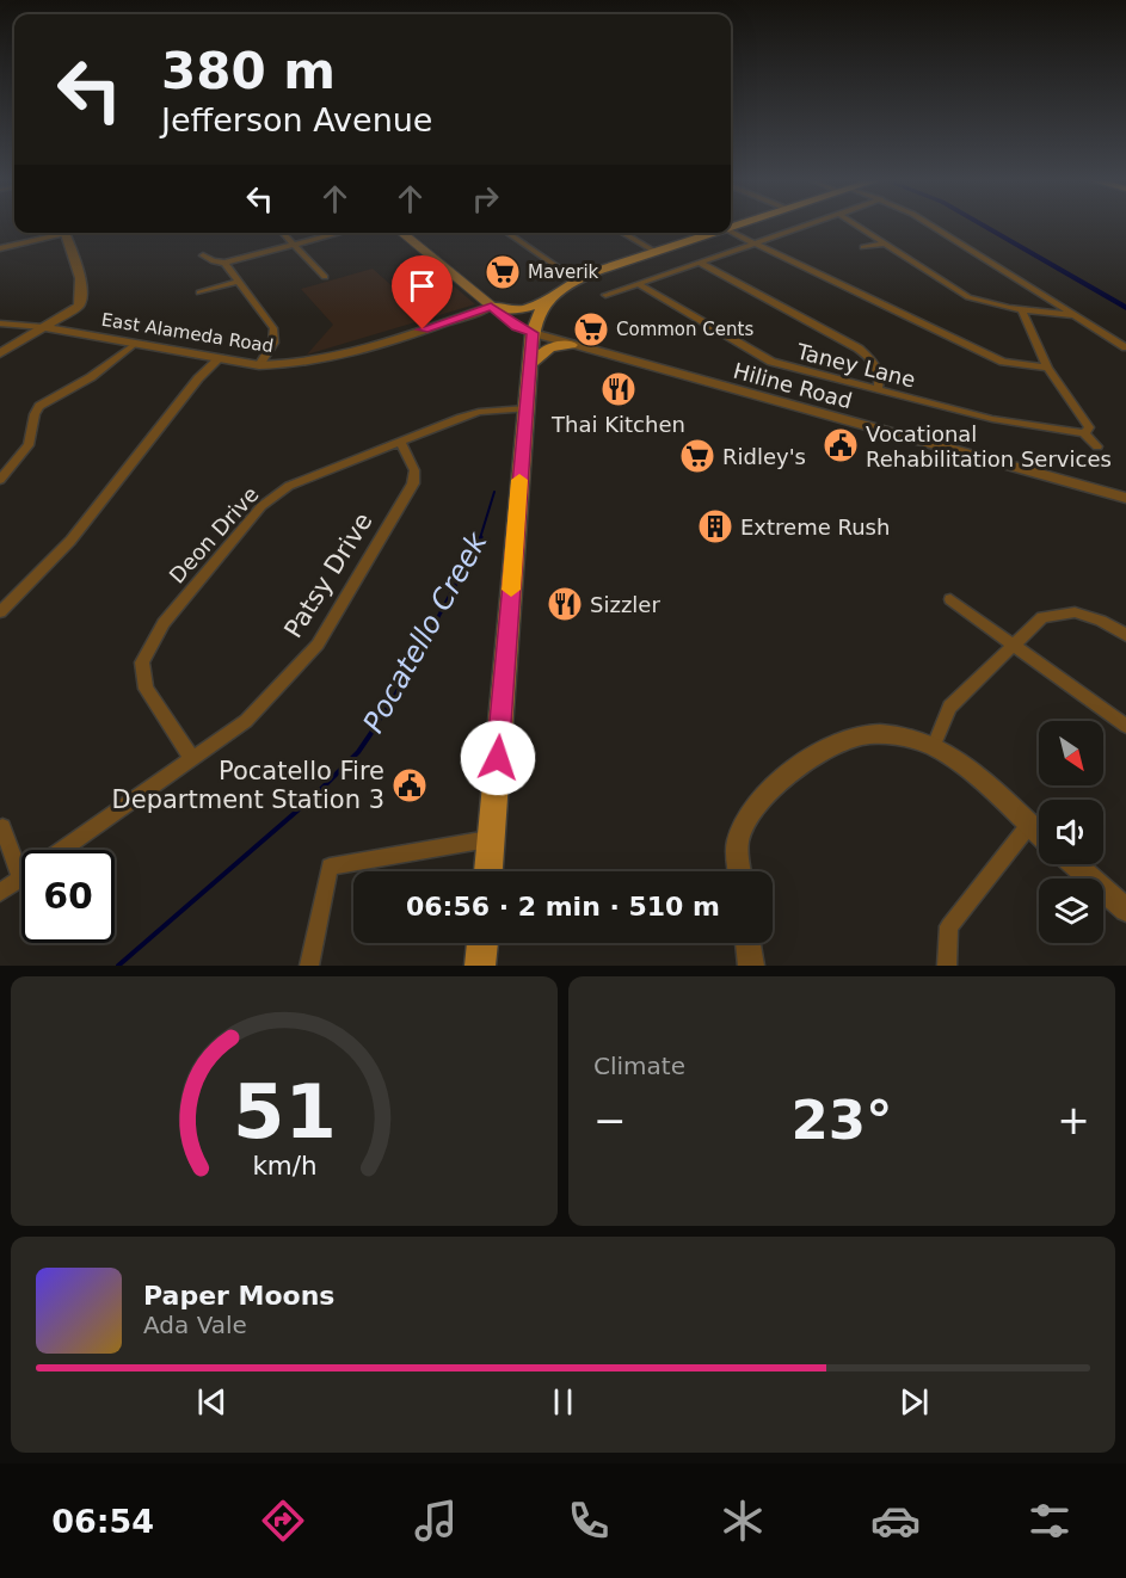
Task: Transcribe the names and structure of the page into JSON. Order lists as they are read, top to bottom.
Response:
{
  "streets": {
    "street": [
      "East Alameda Road",
      "Taney Lane",
      "Hiline Road",
      "Deon Drive",
      "Patsy Drive"
    ]
  },
  "crossings": [
    ["Deon Drive", "Patsy Drive"]
  ],
  "water": ["Pocatello Creek"],
  "places": {
    "supermarket": ["Maverik", "Common Cents", "Ridley's"],
    "restaurant": ["Thai Kitchen", "Sizzler"],
    "public building": ["Vocational Rehabilitation Services", "Pocatello Fire Department Station 3"],
    "building": ["Extreme Rush"]
  },
  "north": "bottom right",
  "page": {
    "turn": ["380 m", "Jefferson Avenue"],
    "limit": "60",
    "trip": "06:56 · 2 min · 510 m",
    "tile": "Climate",
    "heat": ["−", "23°", "+"],
    "song": ["Paper Moons", "Ada Vale"],
    "tabs": "06:54",
    "gauge": ["51", "km/h"]
  }
}
